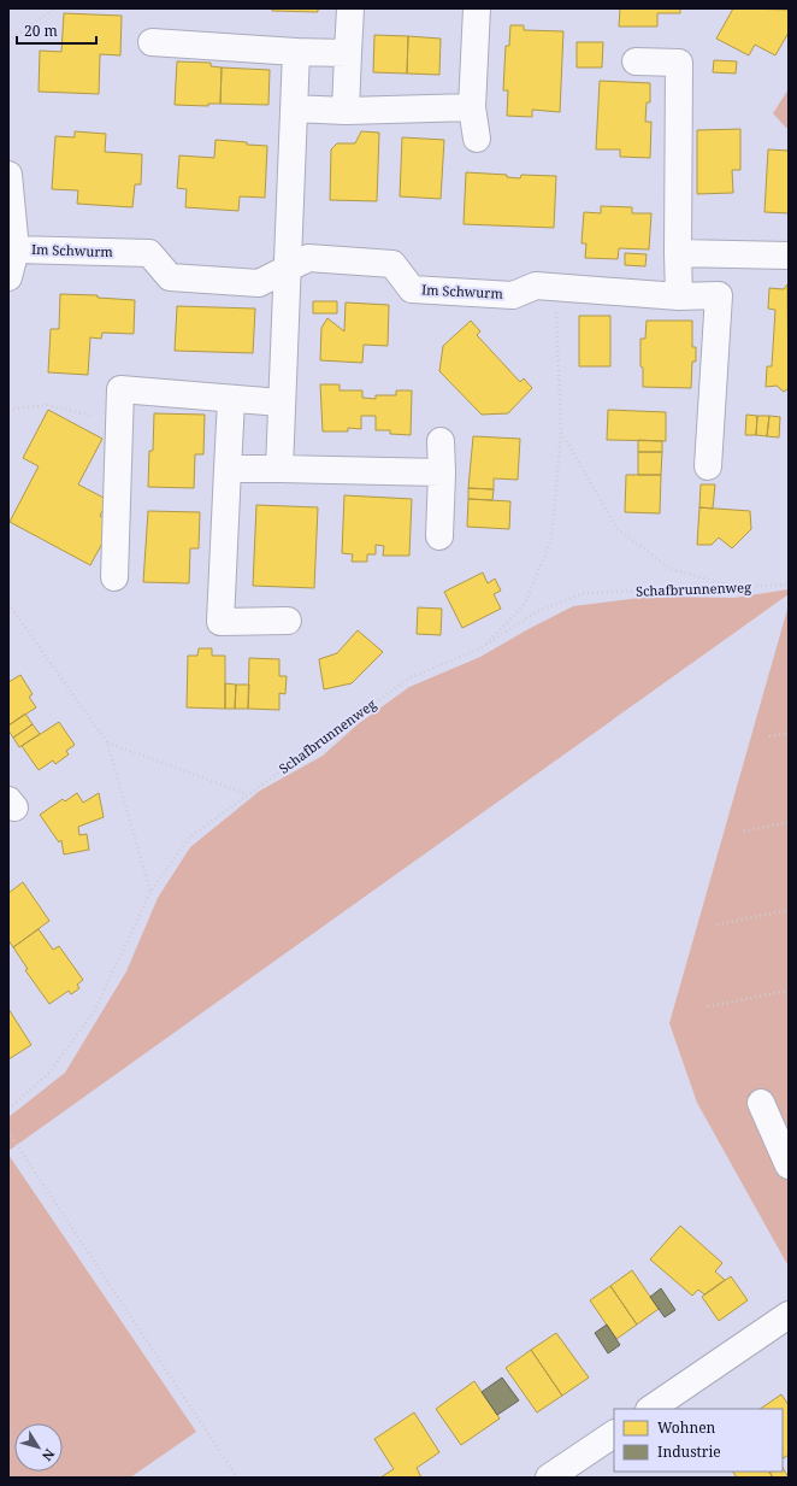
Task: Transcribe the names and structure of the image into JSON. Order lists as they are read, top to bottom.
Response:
{
  "streets": {
    "street": ["Im Schwurm"],
    "path": ["Schafbrunnenweg"]
  },
  "legend": ["Wohnen", "Industrie"],
  "scale_bar": "20 m",
  "north": "bottom right"
}
